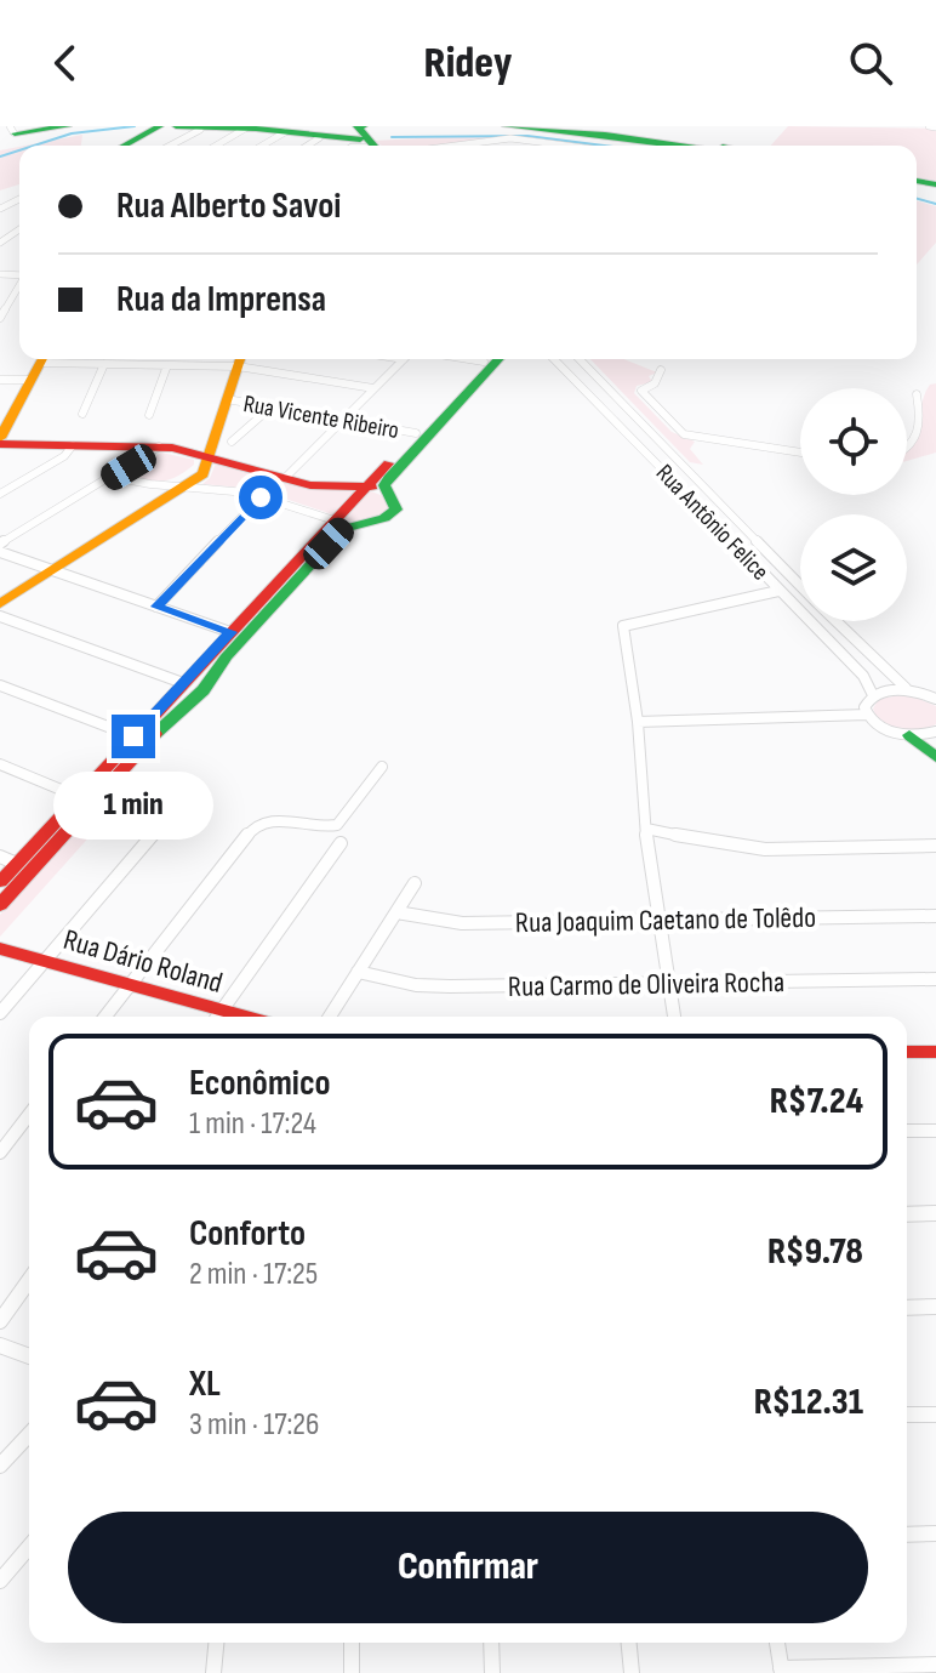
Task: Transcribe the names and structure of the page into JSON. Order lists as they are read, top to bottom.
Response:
{
  "streets": {
    "street": [
      "Rua Vicente Ribeiro",
      "Rua Antônio Felice",
      "Rua Joaquim Caetano de Tolêdo",
      "Rua Dário Roland",
      "Rua Carmo de Oliveira Rocha"
    ]
  },
  "page": {
    "header": "Ridey",
    "banner": ["Rua Alberto Savoi", "Rua da Imprensa"],
    "bubble": "1 min",
    "list": [
      {
        "name": "Econômico",
        "note": "1 min · 17:24",
        "value": "R$7.24"
      },
      {
        "name": "Conforto",
        "note": "2 min · 17:25",
        "value": "R$9.78"
      },
      {
        "name": "XL",
        "note": "3 min · 17:26",
        "value": "R$12.31"
      }
    ],
    "buttons": "Confirmar"
  }
}
